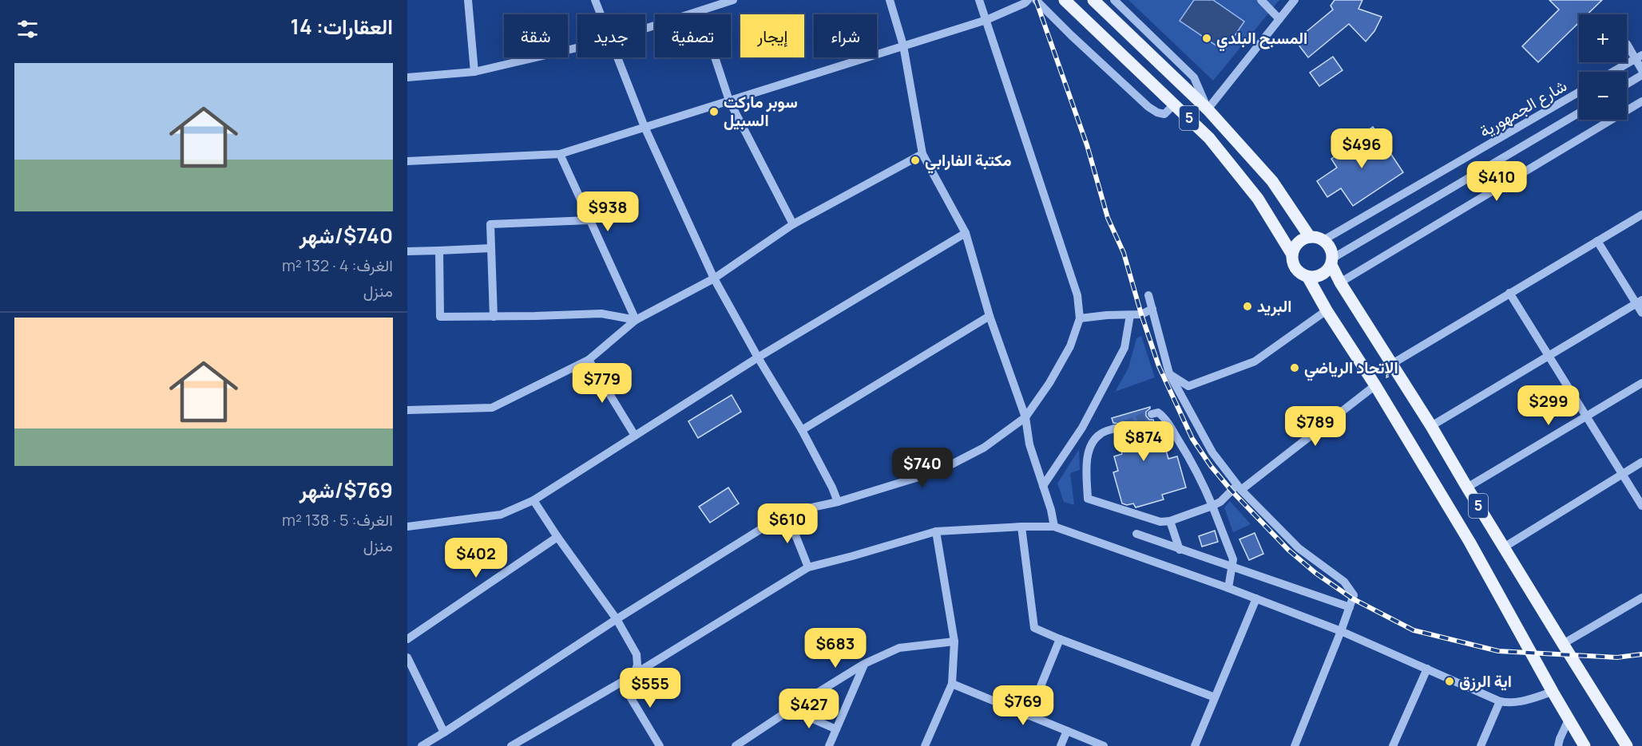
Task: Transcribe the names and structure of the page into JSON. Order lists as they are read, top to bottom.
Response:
{
  "streets": {
    "main road": ["5"],
    "street": ["شارع الجمهورية"]
  },
  "crossings": [
    ["شارع الجمهورية", "5"]
  ],
  "places": [
    "المسبح البلدي",
    "سوبر ماركت السبيل",
    "مكتبة الفارابي",
    "البريد",
    "الإتحاد الرياضي",
    "اية الرزق"
  ],
  "page": {
    "heading": "العقارات: 14",
    "map_buttons": ["+", "−"],
    "chip": [
      "شراء",
      "إيجار",
      "تصفية",
      "جديد",
      "شقة"
    ],
    "list": [
      {
        "name": "$740/شهر",
        "note": "الغرف: 4 · 132 m² · منزل"
      },
      {
        "name": "$769/شهر",
        "note": "الغرف: 5 · 138 m² · منزل"
      }
    ],
    "price": [
      "$496",
      "$410",
      "$938",
      "$779",
      "$299",
      "$789",
      "$874",
      "$740",
      "$610",
      "$402",
      "$683",
      "$555",
      "$769",
      "$427"
    ]
  }
}
